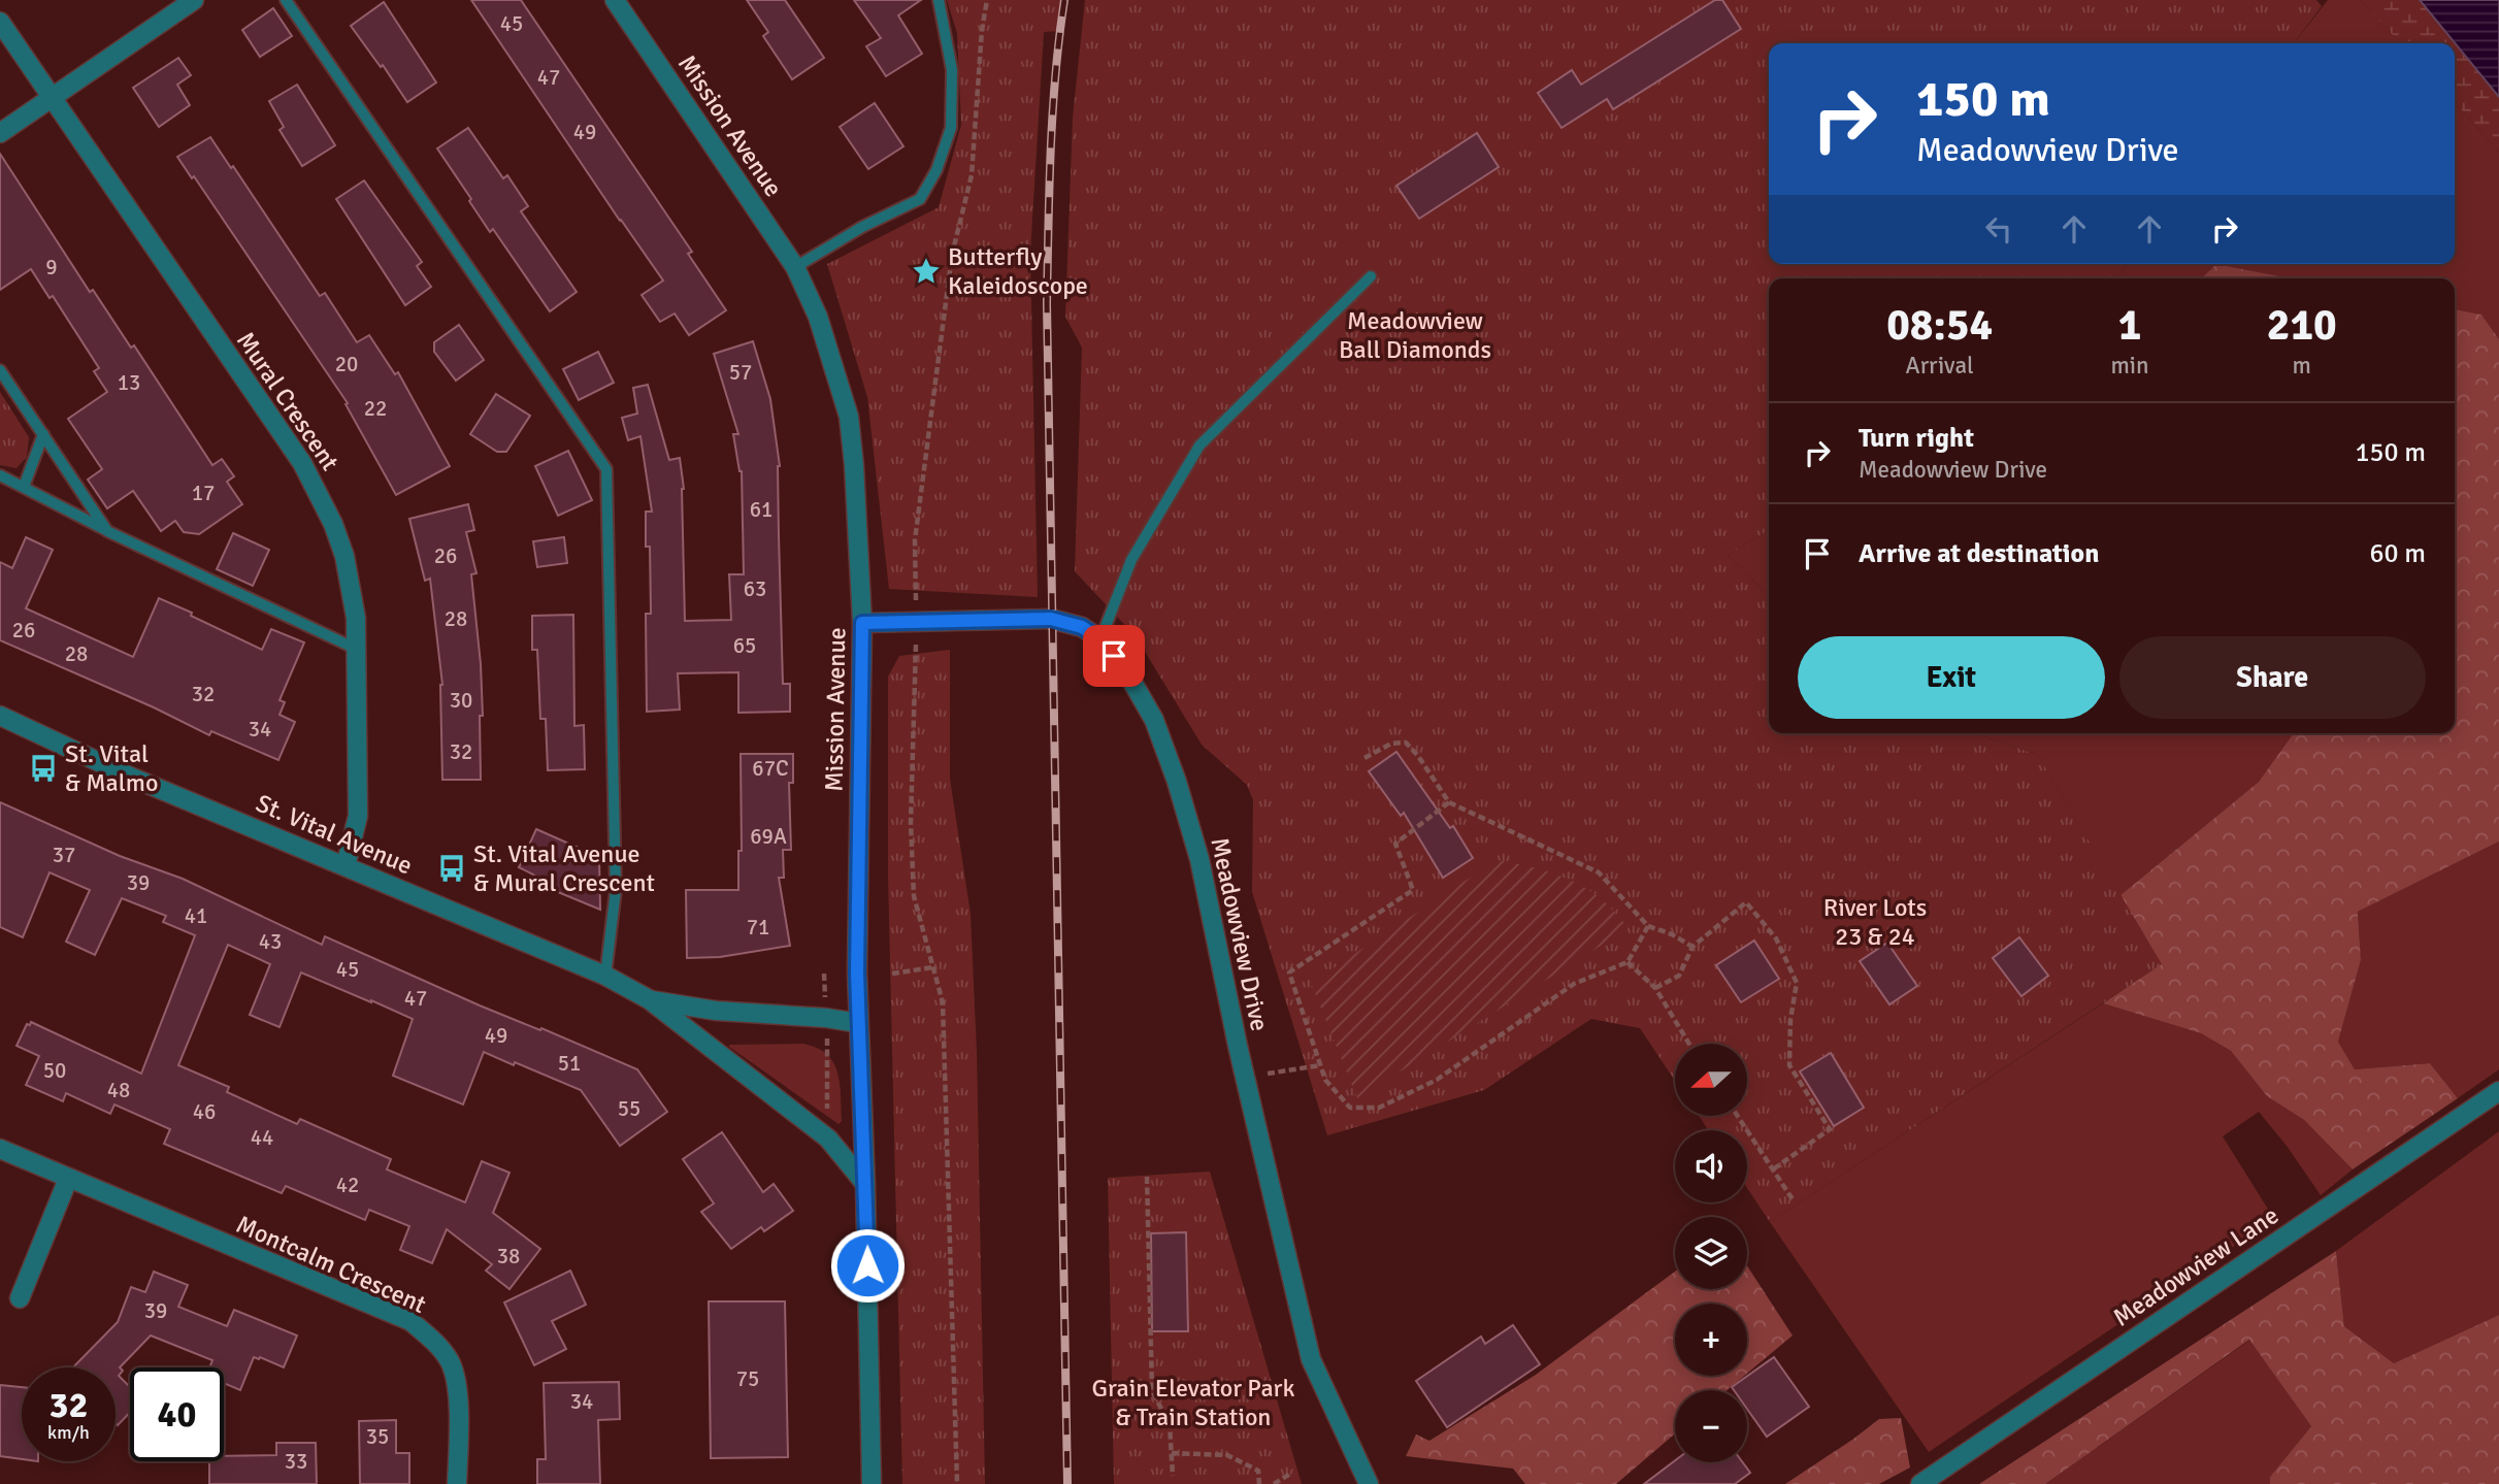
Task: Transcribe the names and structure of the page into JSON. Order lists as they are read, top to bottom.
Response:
{
  "streets": {
    "street": [
      "Mission Avenue",
      "Mural Crescent",
      "St. Vital Avenue",
      "Meadowview Drive",
      "Montcalm Crescent",
      "Meadowview Lane"
    ]
  },
  "crossings": [
    ["Mission Avenue", "St. Vital Avenue"],
    ["Mission Avenue", "Meadowview Drive"],
    ["Mural Crescent", "St. Vital Avenue"]
  ],
  "parks": ["Meadowview Ball Diamonds", "River Lots 23 & 24", "Grain Elevator Park & Train Station"],
  "places": {
    "place": ["Butterfly Kaleidoscope"],
    "bus stop": ["St. Vital & Malmo", "St. Vital Avenue & Mural Crescent"]
  },
  "house_numbers": [
    "45",
    "47",
    "49",
    "9",
    "20",
    "57",
    "13",
    "22",
    "17",
    "61",
    "26",
    "63",
    "28",
    "26",
    "65",
    "28",
    "32",
    "30",
    "34",
    "32",
    "67C",
    "69A",
    "37",
    "39",
    "41",
    "71",
    "43",
    "45",
    "47",
    "49",
    "51",
    "50",
    "48",
    "55",
    "46",
    "44",
    "42",
    "38",
    "39",
    "75",
    "34",
    "35",
    "33"
  ],
  "north": "left",
  "page": {
    "turn": ["150 m", "Meadowview Drive"],
    "eta": [
      "08:54",
      "Arrival",
      "1",
      "min",
      "210",
      "m"
    ],
    "list": [
      {
        "name": "Turn right",
        "note": "Meadowview Drive",
        "value": "150 m"
      },
      {
        "name": "Arrive at destination",
        "value": "60 m"
      }
    ],
    "buttons": ["Exit", "Share"],
    "map_buttons": ["+", "−"],
    "speed": "32 km/h",
    "limit": "40"
  }
}
